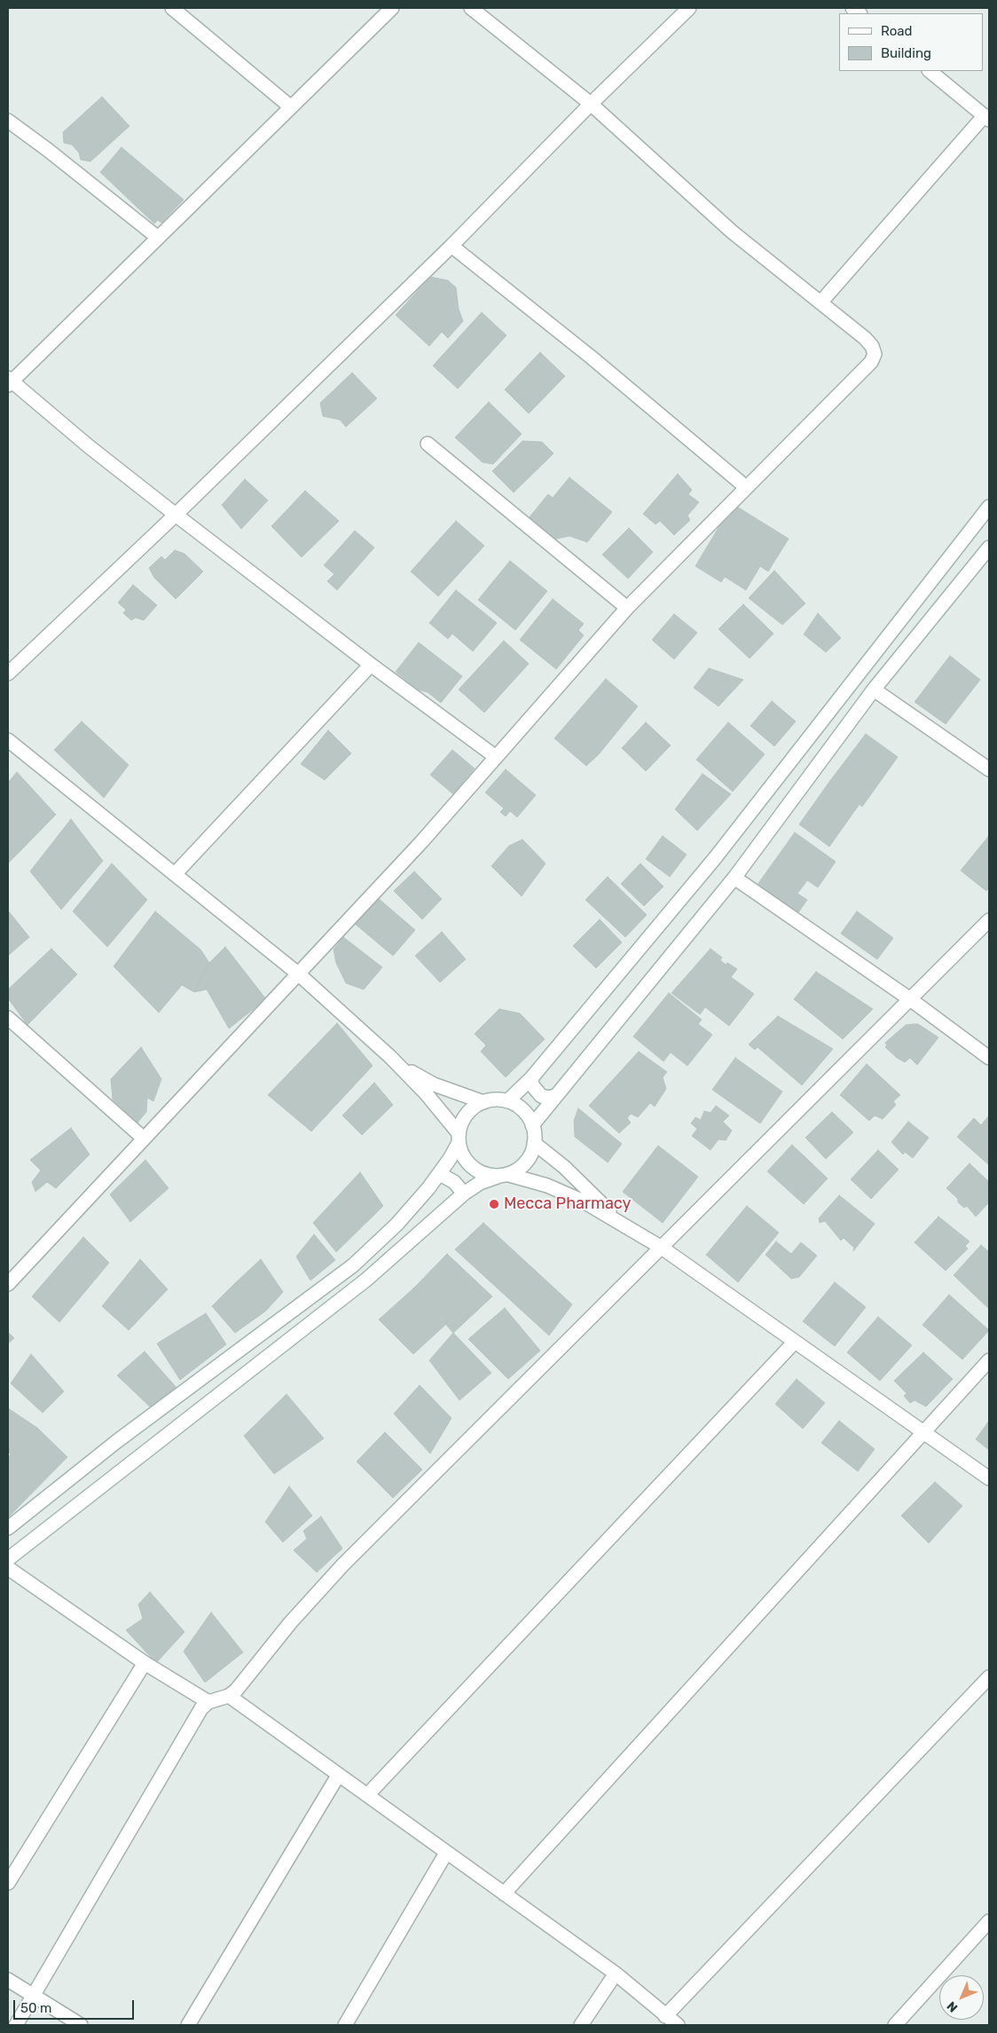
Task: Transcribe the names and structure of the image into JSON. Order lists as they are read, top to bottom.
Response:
{
  "places": ["Mecca Pharmacy"],
  "legend": ["Road", "Building"],
  "scale_bar": "50 m",
  "north": "bottom left"
}
